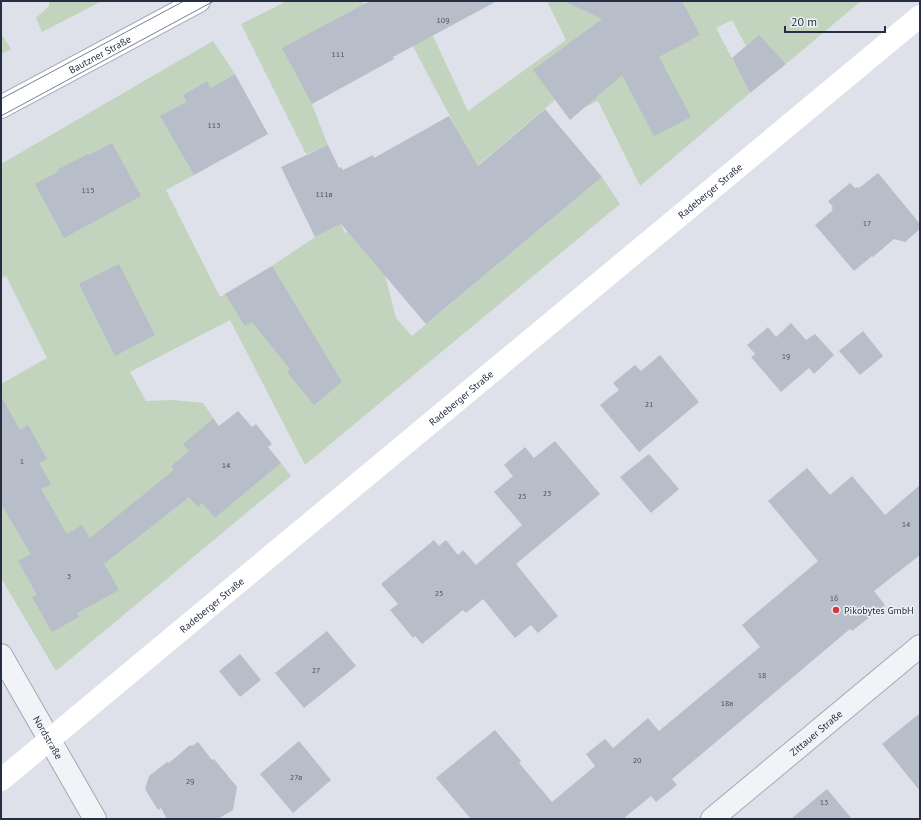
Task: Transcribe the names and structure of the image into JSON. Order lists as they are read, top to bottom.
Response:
{
  "streets": {
    "street": [
      "Bautzner Straße",
      "Radeberger Straße",
      "Zittauer Straße",
      "Nordstraße"
    ]
  },
  "crossings": [
    ["Radeberger Straße", "Nordstraße"]
  ],
  "places": ["Pikobytes GmbH"],
  "house_numbers": [
    "109",
    "111",
    "113",
    "115",
    "111a",
    "17",
    "19",
    "21",
    "1",
    "14",
    "23",
    "23",
    "14",
    "3",
    "25",
    "16",
    "27",
    "18",
    "18a",
    "20",
    "27a",
    "29",
    "13"
  ],
  "scale_bar": "20 m"
}
